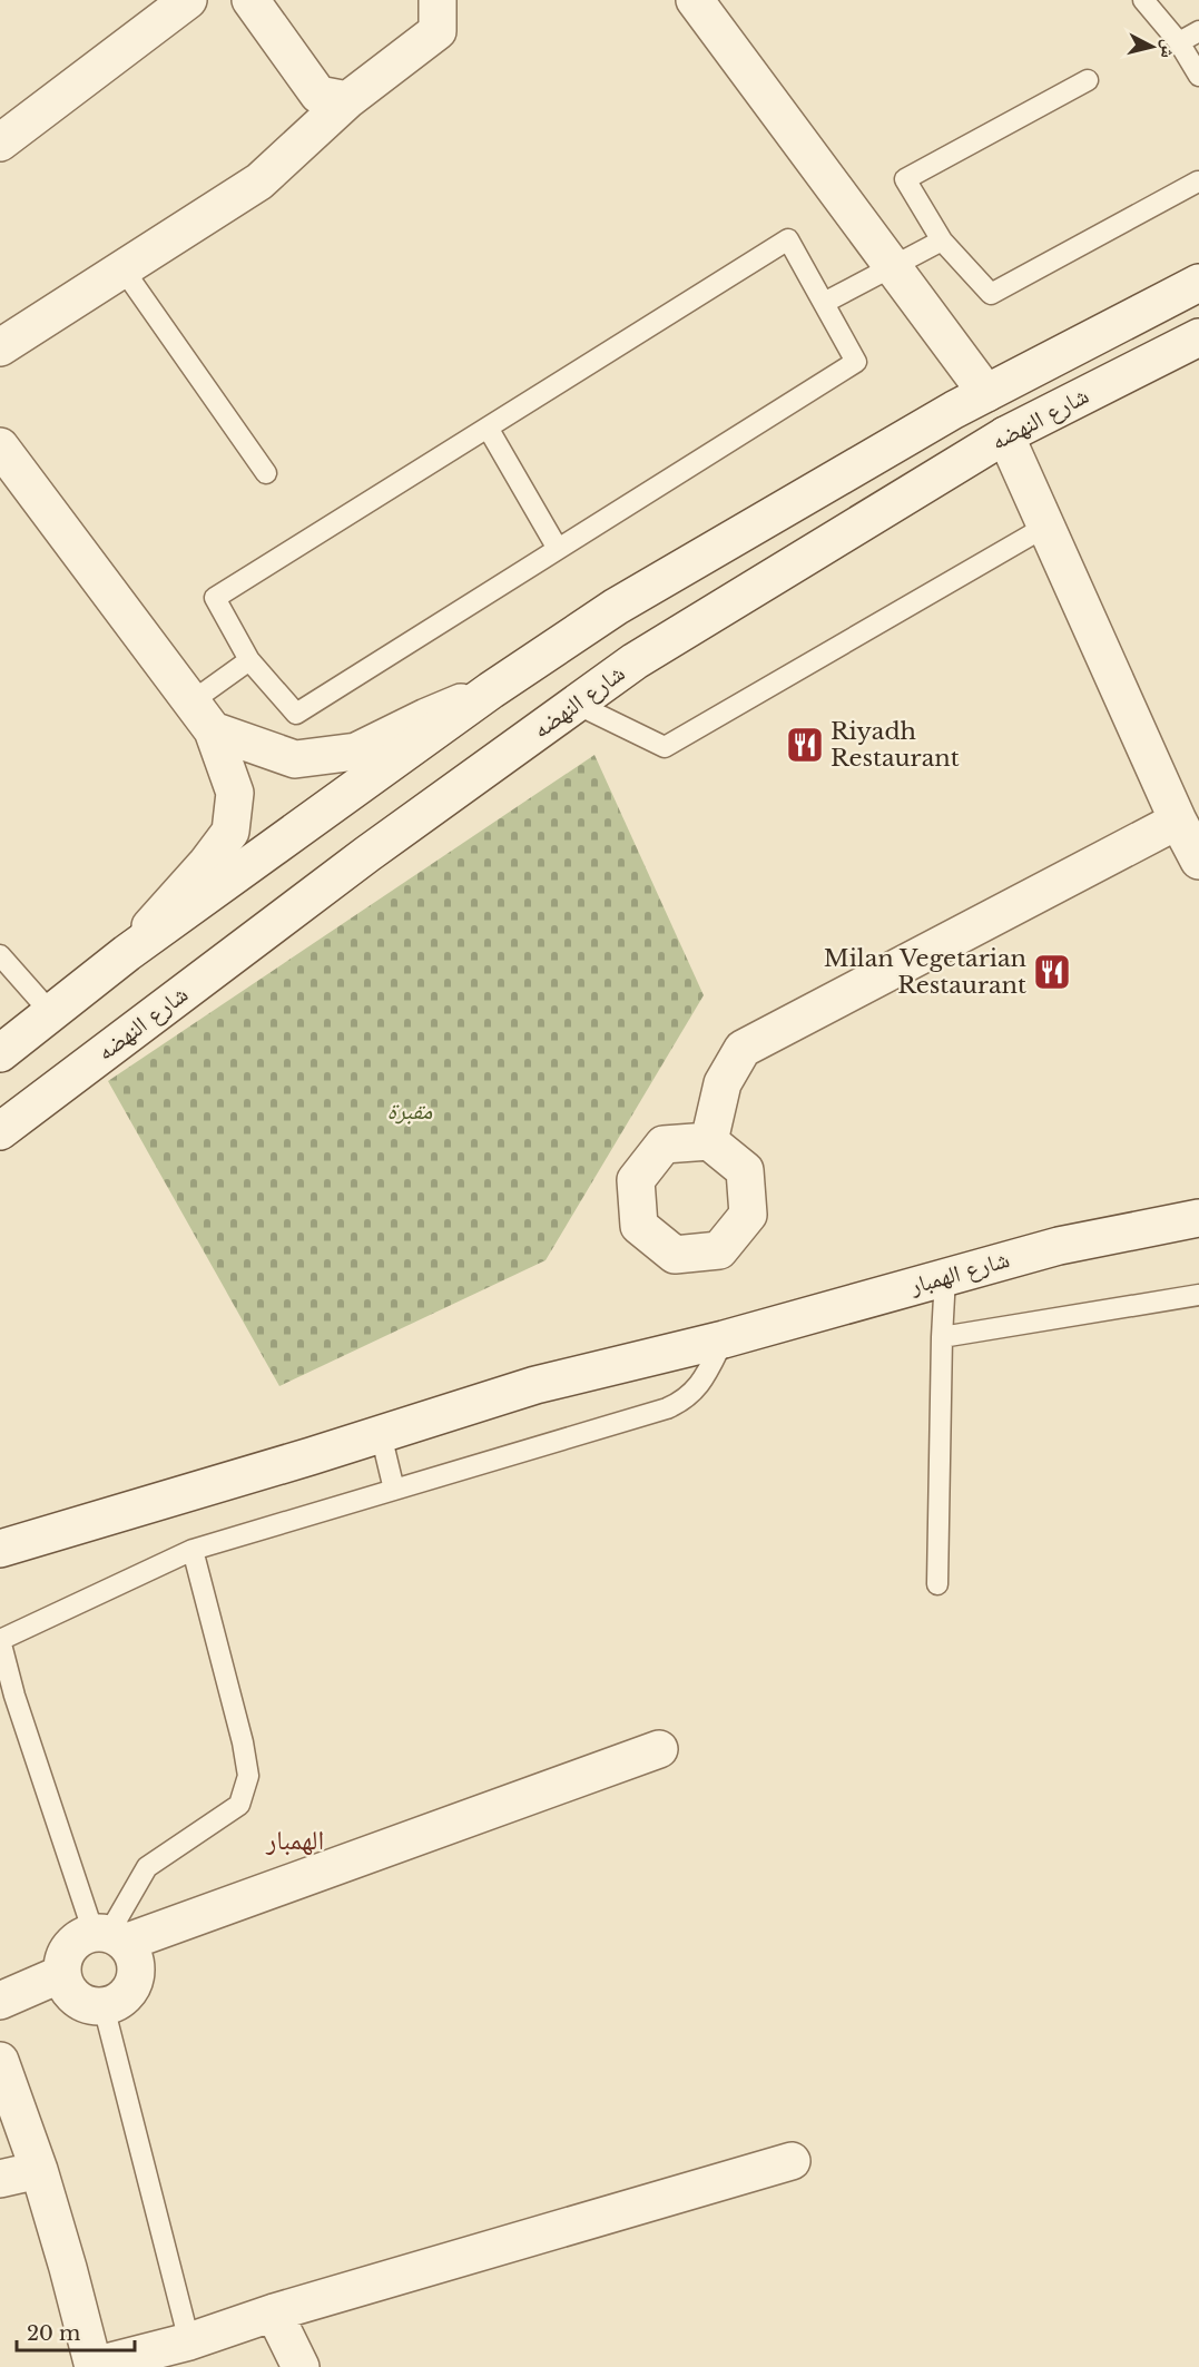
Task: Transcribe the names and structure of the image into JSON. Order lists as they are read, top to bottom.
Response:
{
  "streets": {
    "street": ["شارع النهضه", "شارع الهمبار"]
  },
  "districts": ["الهمبار"],
  "parks": ["مقبرة"],
  "places": {
    "restaurant": ["Riyadh Restaurant", "Milan Vegetarian Restaurant"]
  },
  "scale_bar": "20 m",
  "north": "right"
}
